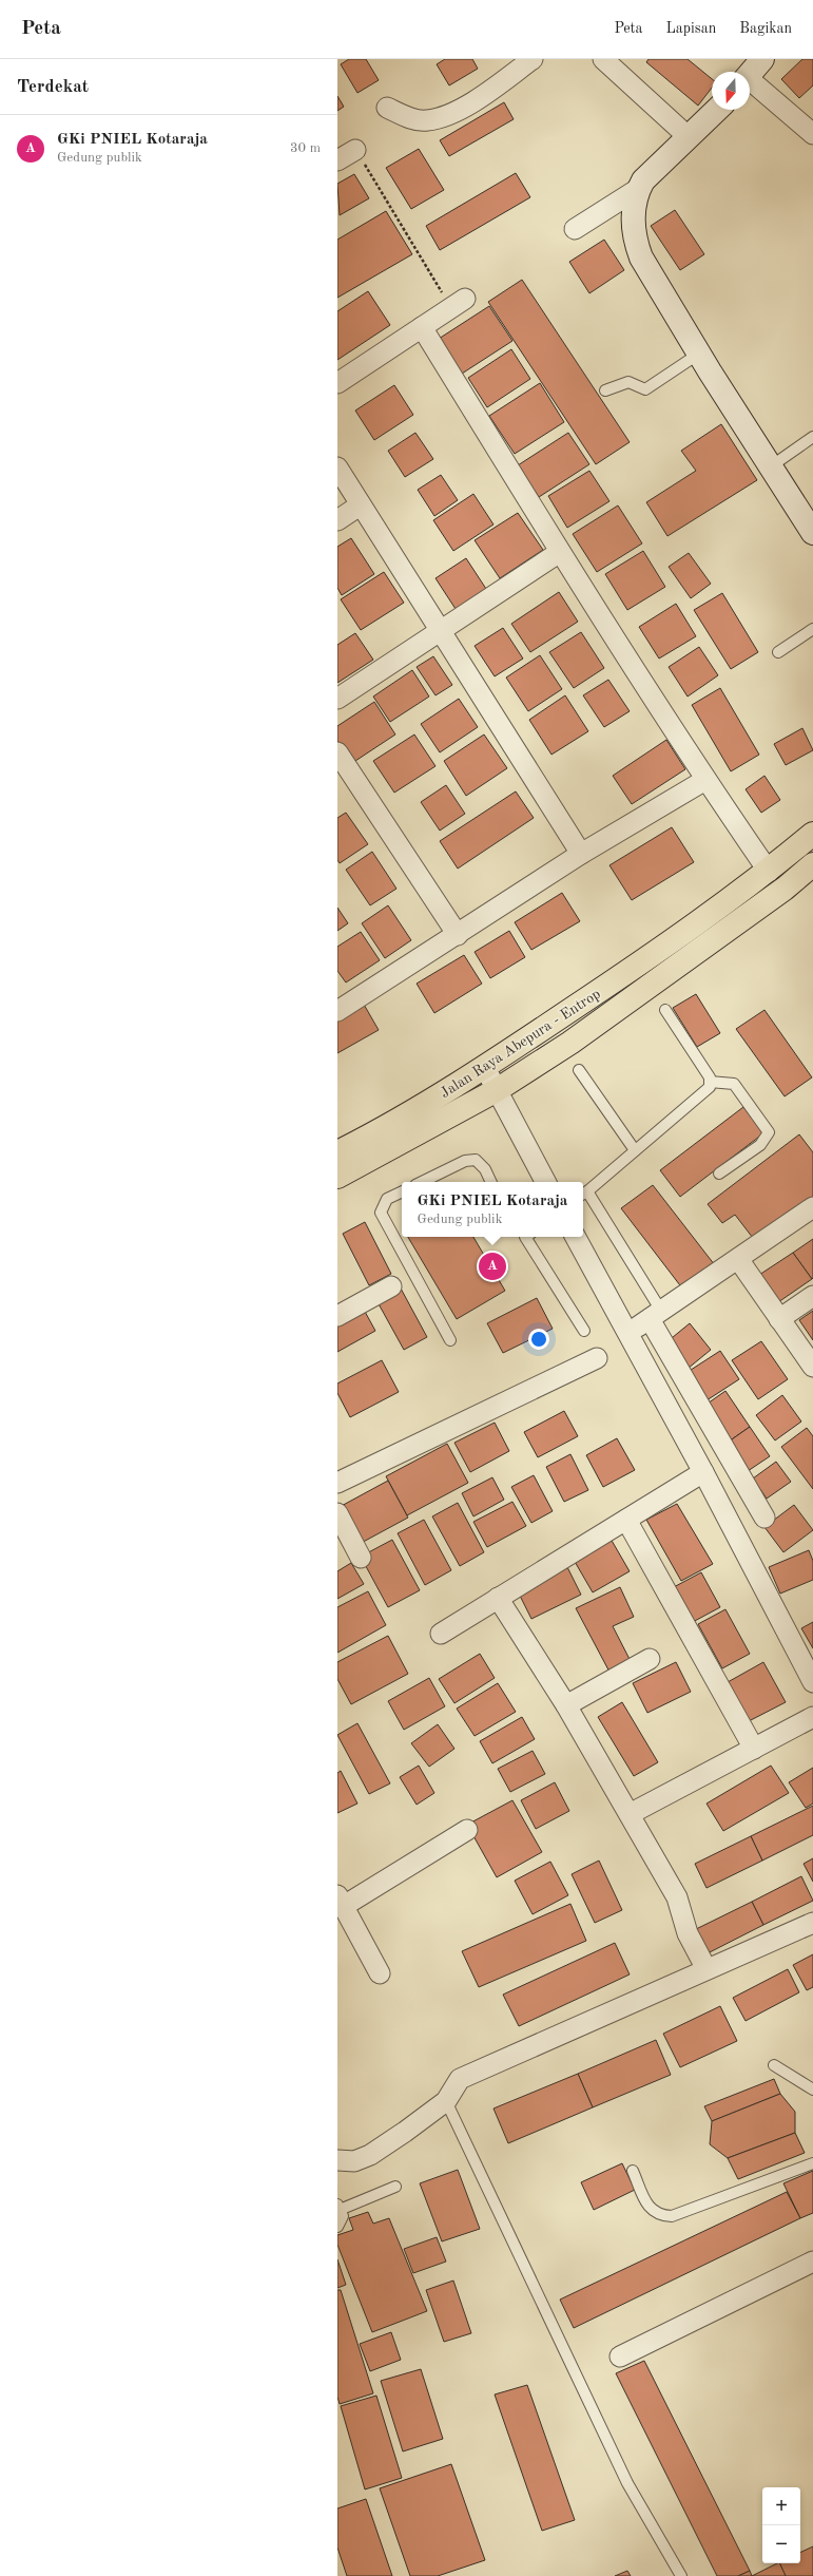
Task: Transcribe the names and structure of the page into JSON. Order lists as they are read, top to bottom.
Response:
{
  "streets": {
    "highway": ["Jalan Raya Abepura - Entrop"]
  },
  "north": "bottom",
  "page": {
    "header": "Peta",
    "nav": ["Peta", "Lapisan", "Bagikan"],
    "heading": "Terdekat",
    "list": [
      {
        "mark": "A",
        "name": "GKi PNIEL Kotaraja",
        "note": "Gedung publik",
        "value": "30 m"
      }
    ],
    "popup": ["GKi PNIEL Kotaraja", "Gedung publik"],
    "pins": "A",
    "map_buttons": ["+", "−"]
  }
}
